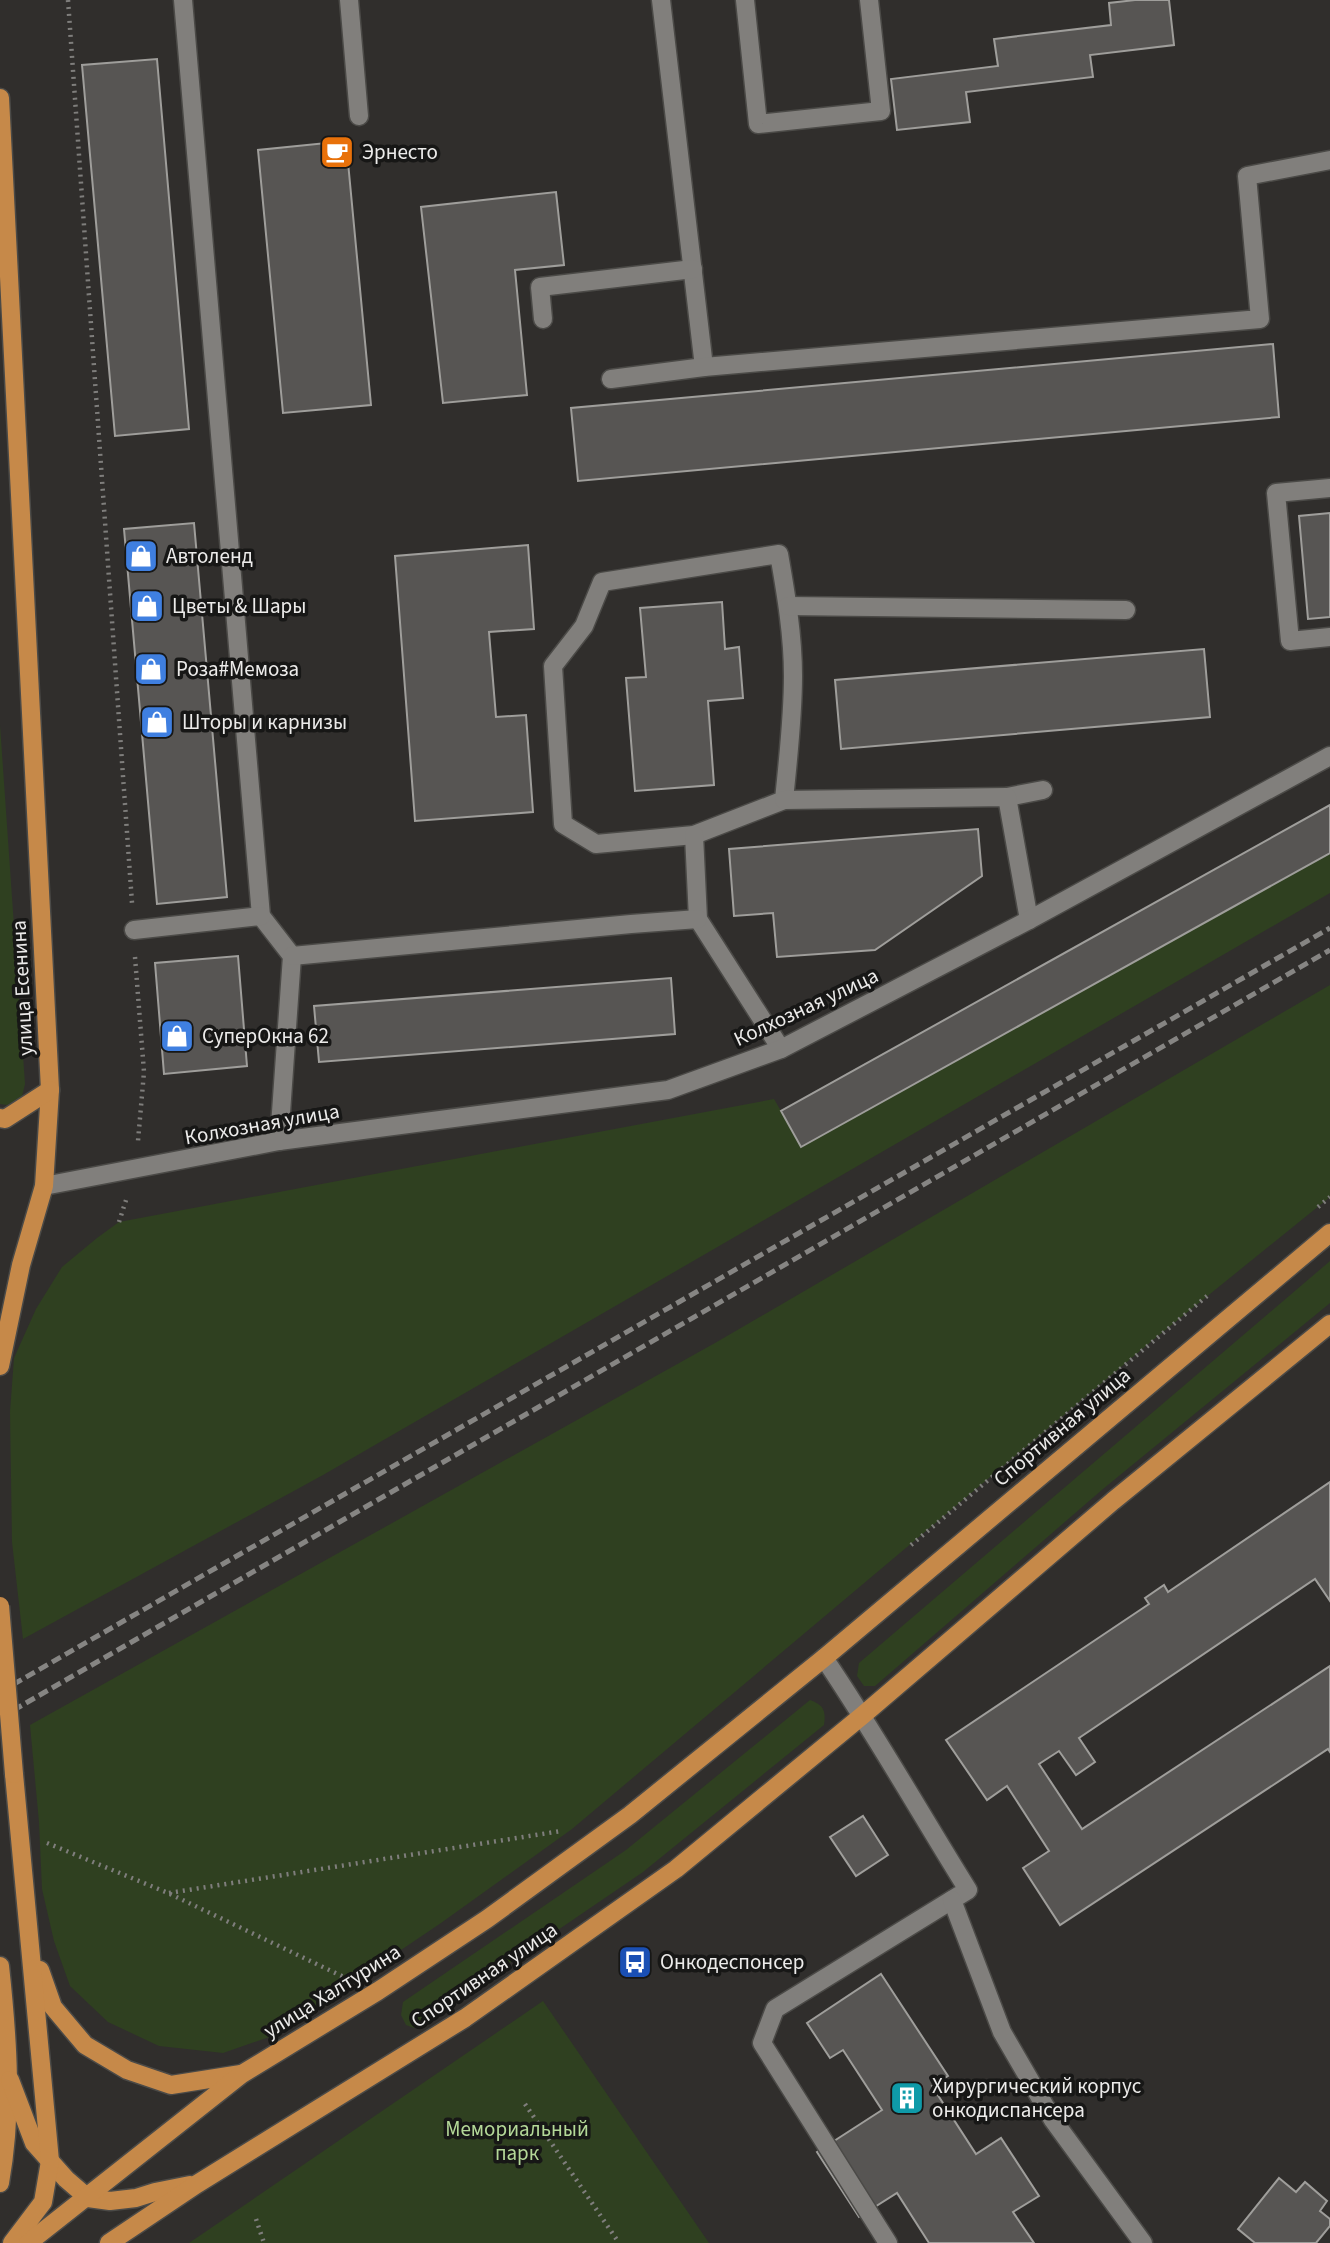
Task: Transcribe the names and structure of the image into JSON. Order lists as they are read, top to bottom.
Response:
{
  "streets": {
    "main road": ["улица Есенина", "Спортивная улица", "улица Халтурина"],
    "street": ["Колхозная улица"]
  },
  "crossings": [
    ["улица Есенина", "Колхозная улица"],
    ["Спортивная улица", "улица Халтурина"]
  ],
  "parks": ["Мемориальный парк"],
  "places": {
    "cafe": ["Эрнесто"],
    "shop": [
      "Автоленд",
      "Цветы & Шары",
      "Роза#Мемоза",
      "Шторы и карнизы",
      "СуперОкна 62"
    ],
    "bus stop": ["Онкодеспонсер"],
    "building": ["Хирургический корпус онкодиспансера"]
  }
}
